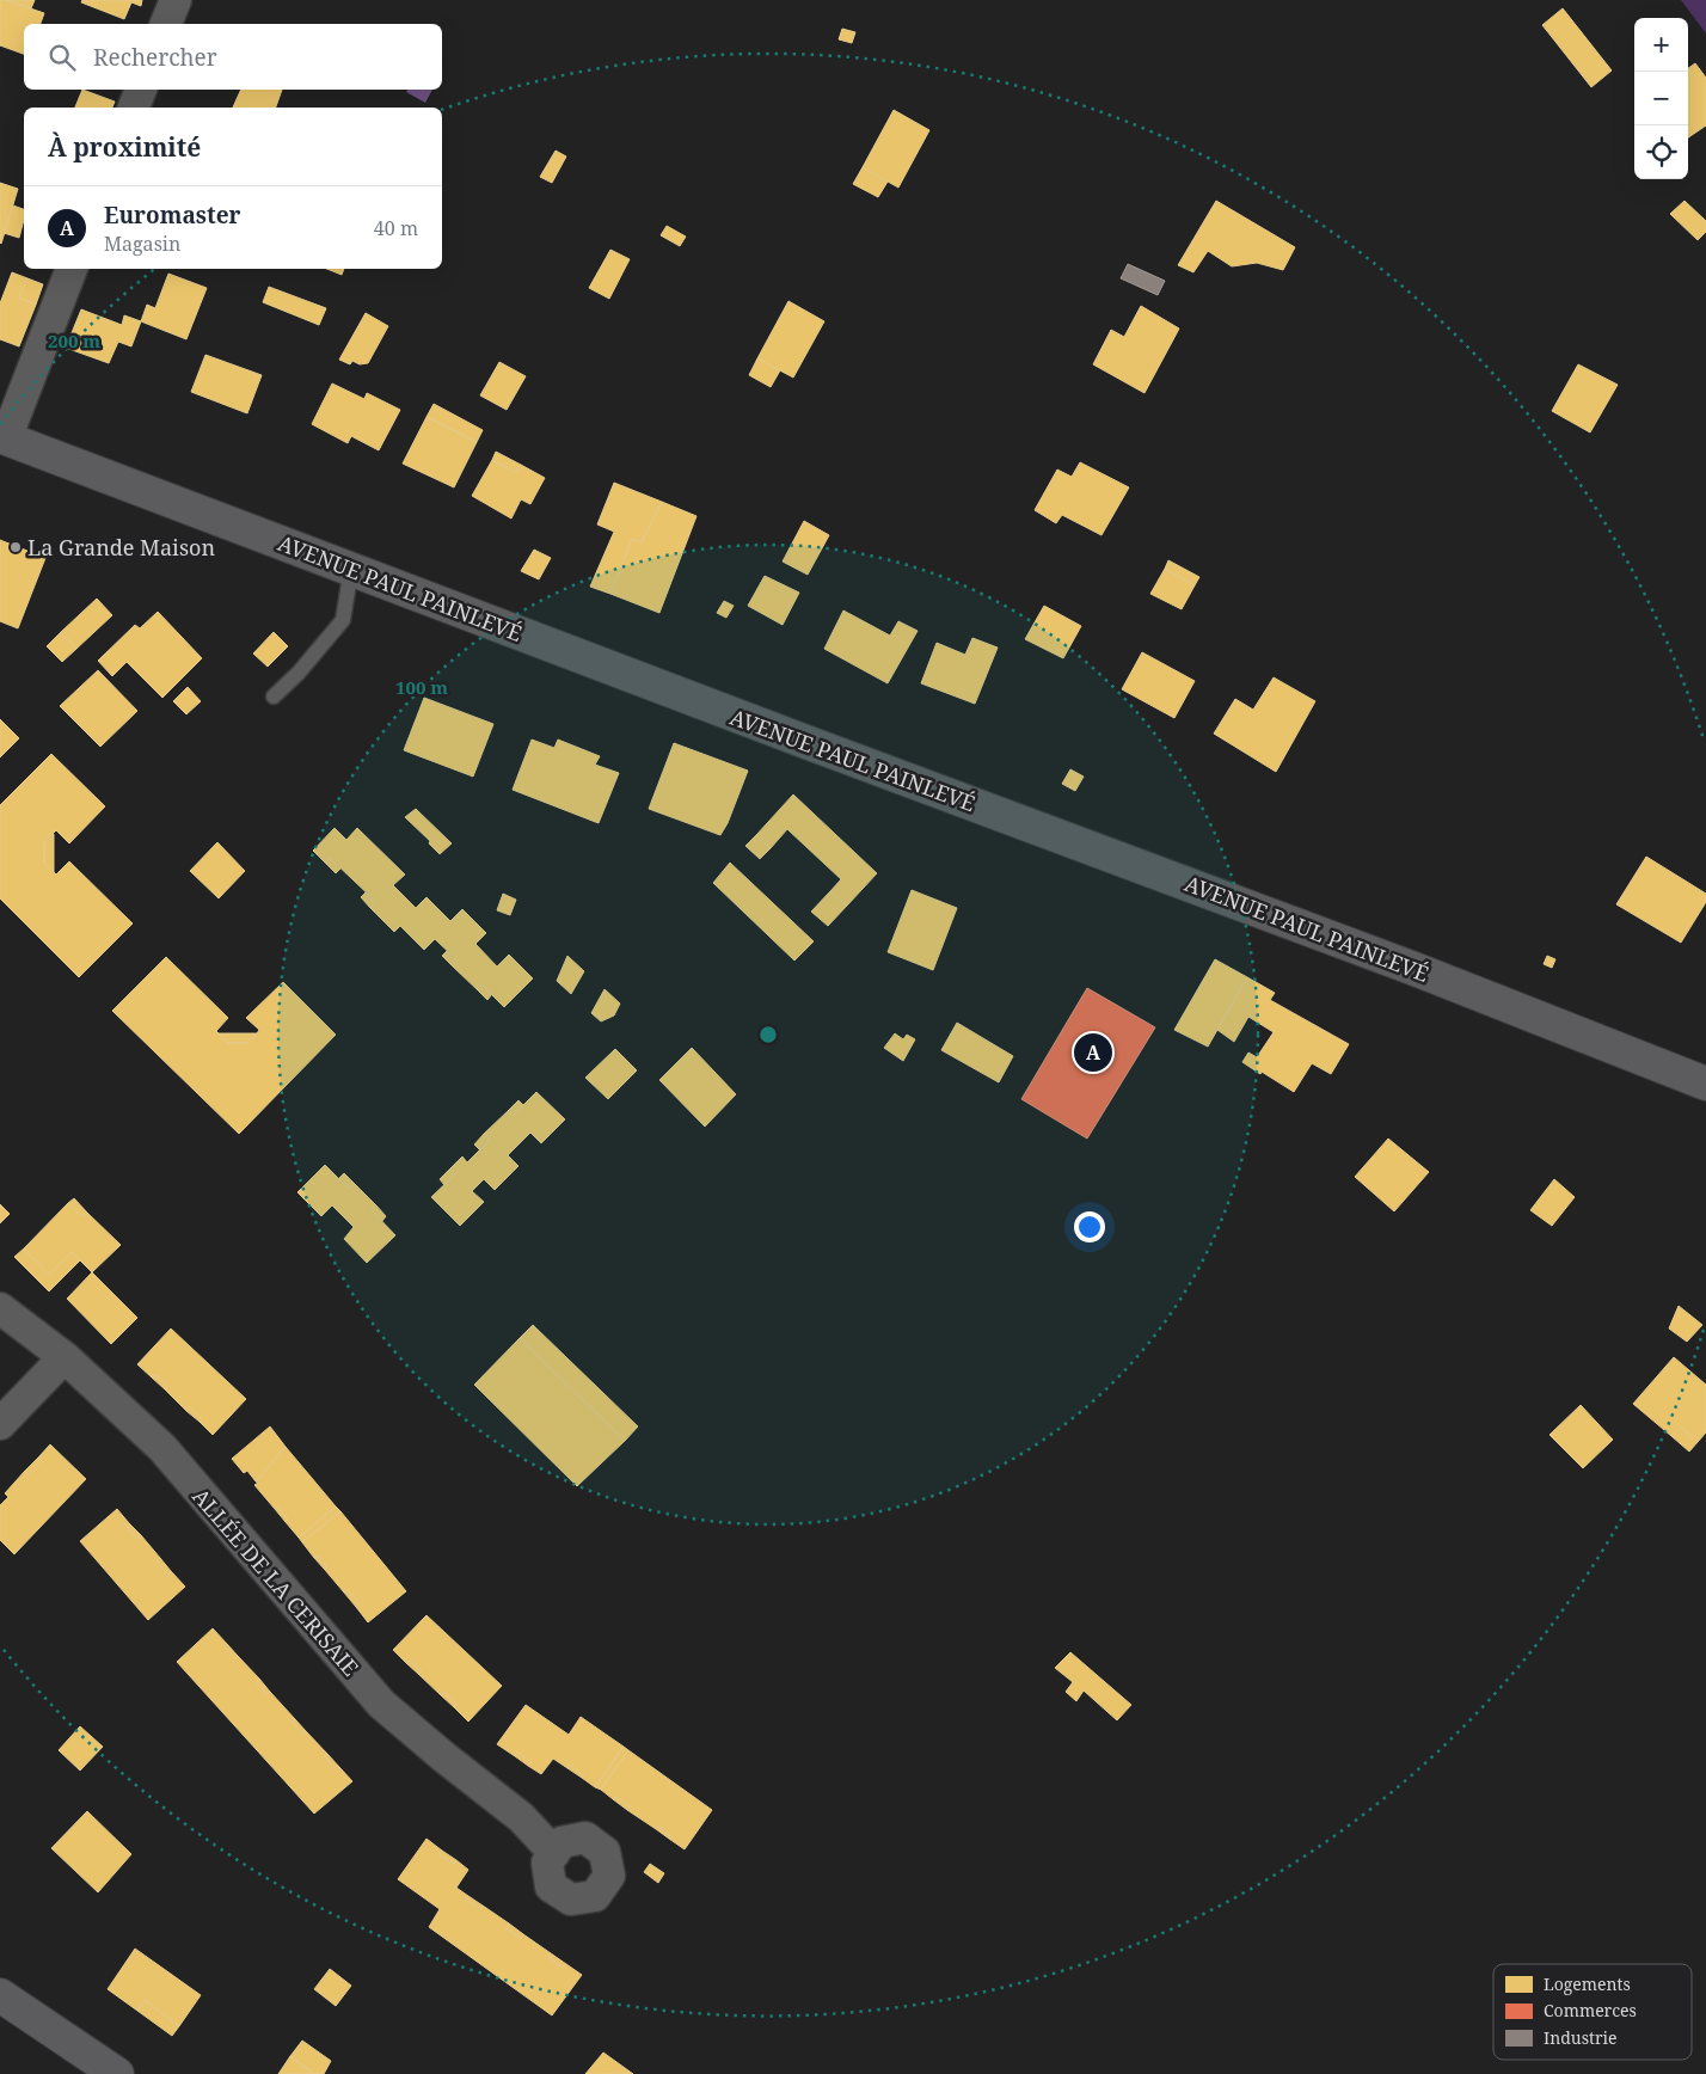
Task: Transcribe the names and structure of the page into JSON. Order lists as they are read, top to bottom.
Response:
{
  "streets": {
    "main road": ["AVENUE PAUL PAINLEVÉ"],
    "street": ["ALLÉE DE LA CERISAIE"]
  },
  "places": ["La Grande Maison"],
  "legend": ["Logements", "Commerces", "Industrie"],
  "page": {
    "map_buttons": ["+", "−"],
    "search": "Rechercher",
    "heading": "À proximité",
    "list": [
      {
        "mark": "A",
        "name": "Euromaster",
        "note": "Magasin",
        "value": "40 m"
      }
    ],
    "pins": "A"
  },
  "rings": ["200 m", "100 m"]
}
